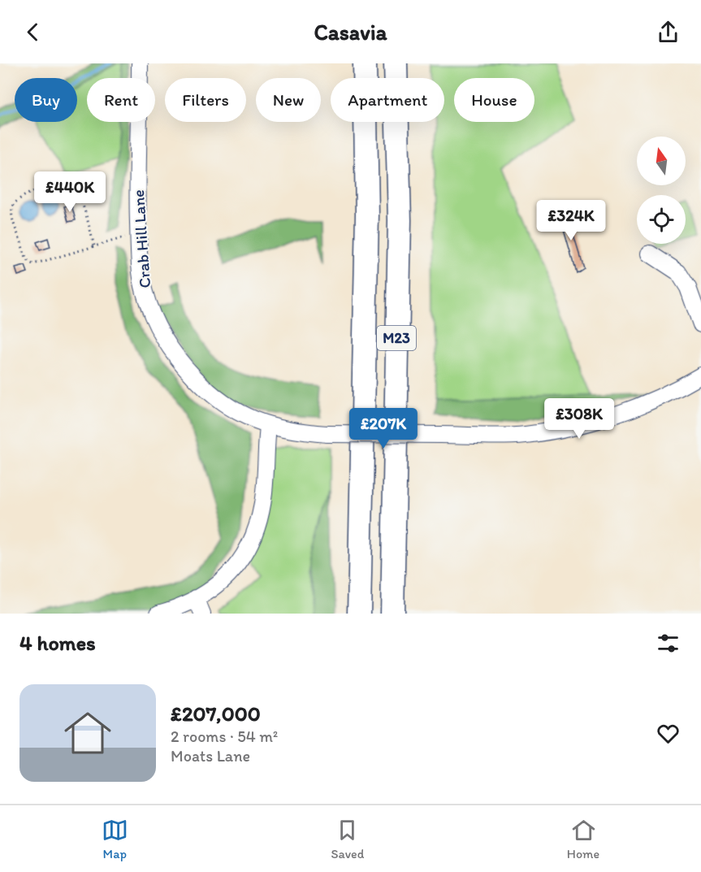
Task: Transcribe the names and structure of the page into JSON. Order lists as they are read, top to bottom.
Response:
{
  "streets": {
    "highway": ["M23"],
    "street": ["Crab Hill Lane"]
  },
  "north": "top",
  "page": {
    "header": "Casavia",
    "chip": [
      "Buy",
      "Rent",
      "Filters",
      "New",
      "Apartment",
      "House"
    ],
    "price": [
      "£440K",
      "£324K",
      "£308K",
      "£207K"
    ],
    "heading": "4 homes",
    "list": [
      {
        "name": "£207,000",
        "note": "2 rooms · 54 m² · Moats Lane"
      }
    ],
    "tabs": ["Map", "Saved", "Home"]
  }
}
